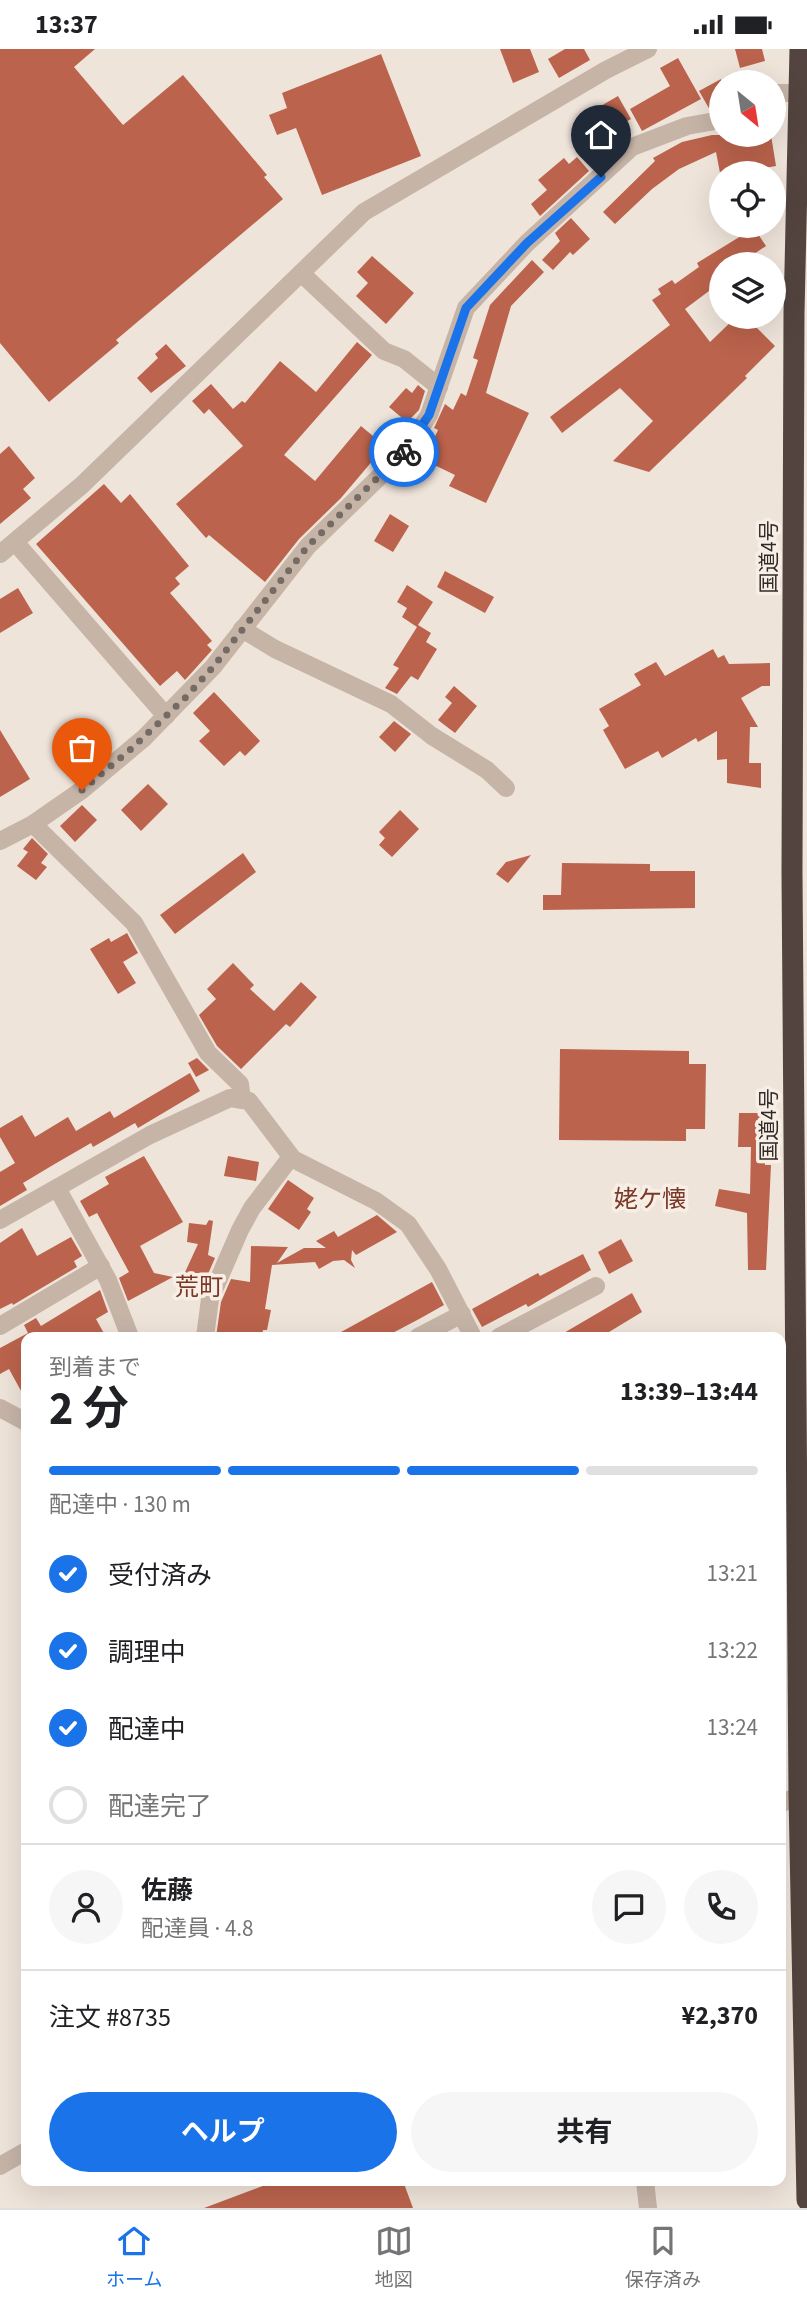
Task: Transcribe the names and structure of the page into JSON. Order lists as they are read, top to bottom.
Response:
{
  "streets": {
    "highway": ["国道4号"]
  },
  "districts": ["姥ケ懐", "荒町"],
  "north": "bottom right",
  "page": {
    "status": "13:37",
    "heading": ["2 分", "到着まで", "13:39–13:44"],
    "panel": [
      "佐藤",
      "配達員 · 4.8",
      "注文 #8735",
      "¥2,370"
    ],
    "bar": "配達中 · 130 m",
    "list": [
      ["受付済み", "13:21"],
      ["調理中", "13:22"],
      ["配達中", "13:24"],
      "配達完了"
    ],
    "buttons": ["ヘルプ", "共有"],
    "tabs": ["ホーム", "地図", "保存済み"]
  }
}
